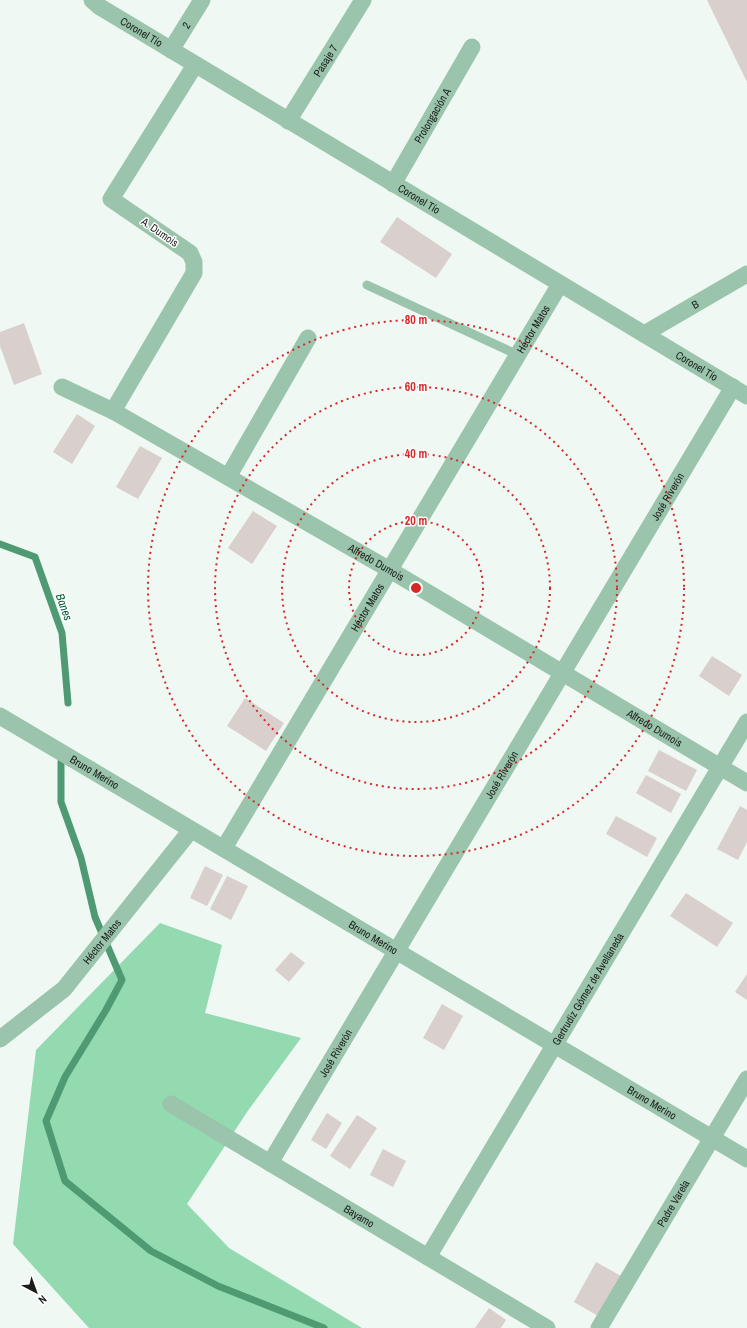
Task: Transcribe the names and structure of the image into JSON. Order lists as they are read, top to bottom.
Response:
{
  "streets": {
    "street": [
      "2",
      "Coronel Tío",
      "Pasaje 7",
      "Prolongación A",
      "A. Dumois",
      "B",
      "Héctor Matos",
      "José Riverón",
      "Alfredo Dumois",
      "Bruno Merino",
      "Gertrudiz Gómez de Avellaneda",
      "Padre Varela",
      "Bayamo"
    ]
  },
  "crossings": [
    ["2", "Coronel Tío"],
    ["Coronel Tío", "Pasaje 7"],
    ["Coronel Tío", "Prolongación A"],
    ["Coronel Tío", "A. Dumois"],
    ["Coronel Tío", "B"],
    ["Coronel Tío", "Héctor Matos"],
    ["Coronel Tío", "José Riverón"],
    ["A. Dumois", "Alfredo Dumois"],
    ["Héctor Matos", "Alfredo Dumois"],
    ["Héctor Matos", "Bruno Merino"],
    ["José Riverón", "Alfredo Dumois"],
    ["José Riverón", "Bruno Merino"],
    ["José Riverón", "Bayamo"],
    ["Alfredo Dumois", "Gertrudiz Gómez de Avellaneda"],
    ["Bruno Merino", "Gertrudiz Gómez de Avellaneda"],
    ["Bruno Merino", "Padre Varela"],
    ["Gertrudiz Gómez de Avellaneda", "Bayamo"]
  ],
  "water": ["Banes"],
  "north": "bottom right",
  "rings": [
    "80 m",
    "60 m",
    "40 m",
    "20 m"
  ]
}
